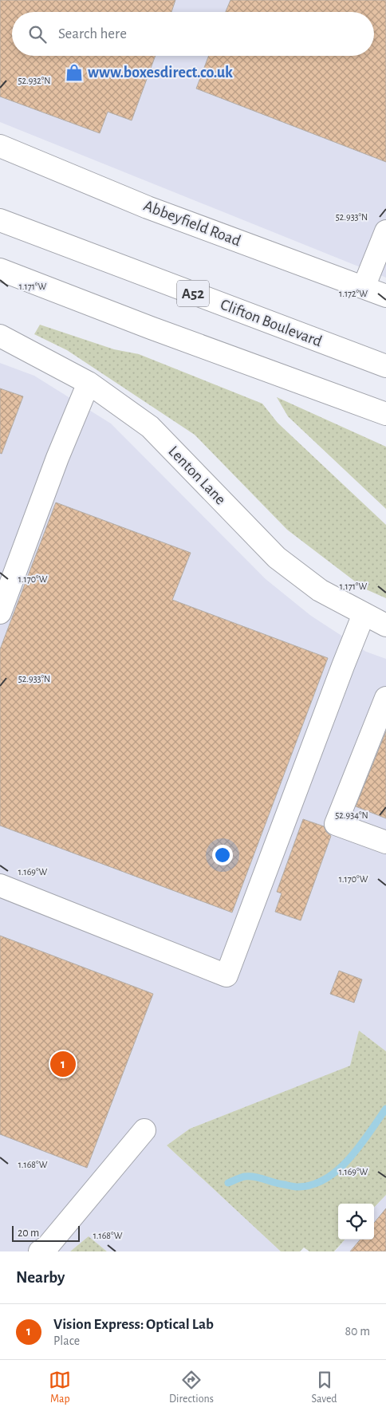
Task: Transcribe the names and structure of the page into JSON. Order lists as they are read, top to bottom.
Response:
{
  "streets": {
    "main road": [
      "Abbeyfield Road",
      "A52",
      "Clifton Boulevard",
      "Lenton Lane"
    ]
  },
  "places": {
    "shop": ["www.boxesdirect.co.uk"]
  },
  "scale_bar": "20 m",
  "page": {
    "search": "Search here",
    "pins": "1",
    "scale": "20 m",
    "heading": "Nearby",
    "list": [
      {
        "mark": "1",
        "name": "Vision Express: Optical Lab",
        "note": "Place",
        "value": "80 m"
      }
    ],
    "nav": ["Map", "Directions", "Saved"]
  },
  "coordinates": [
    "52.932°N",
    "52.933°N",
    "1.171°W",
    "1.172°W",
    "1.170°W",
    "52.934°N",
    "1.169°W",
    "1.168°W"
  ]
}
